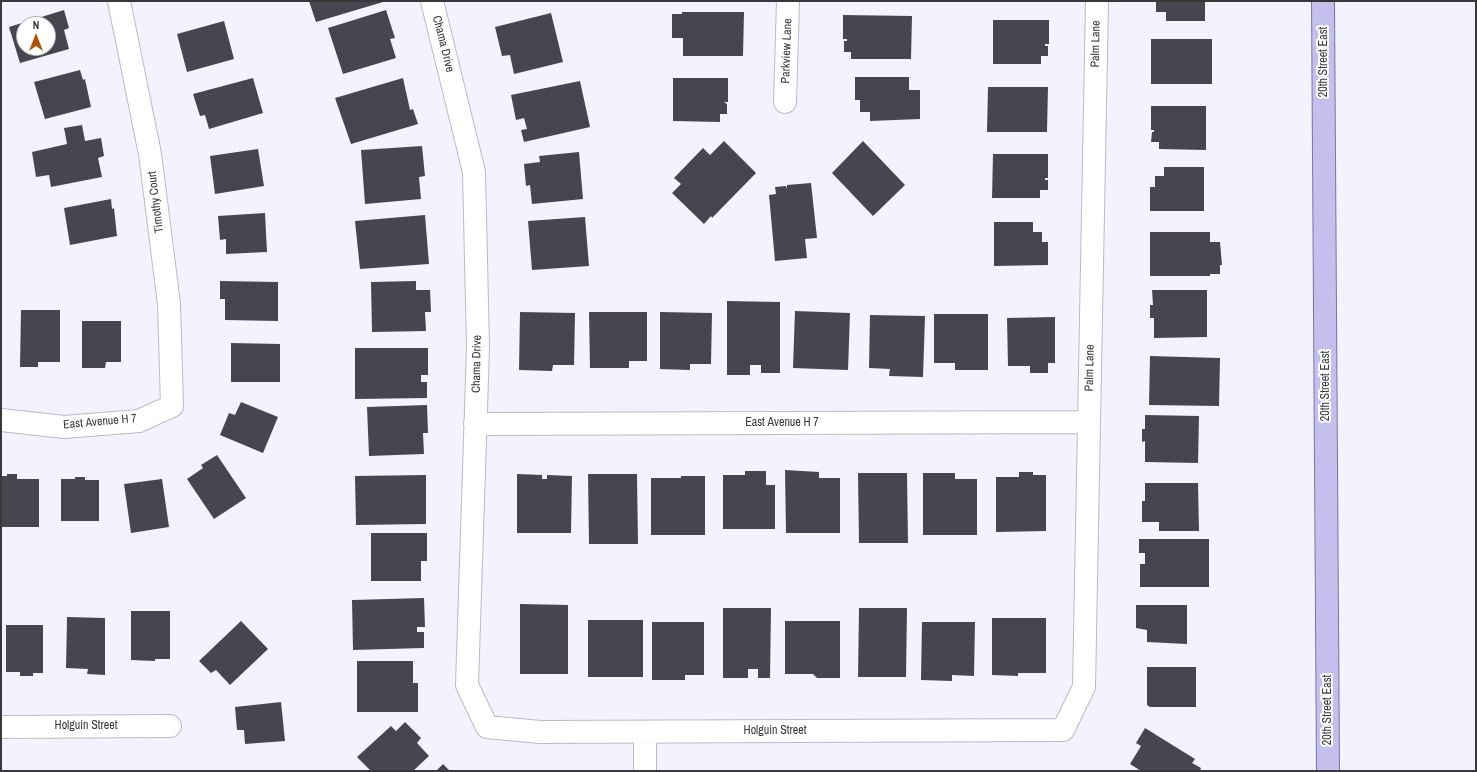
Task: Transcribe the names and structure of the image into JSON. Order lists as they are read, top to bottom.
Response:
{
  "streets": {
    "main road": ["20th Street East"],
    "street": [
      "Chama Drive",
      "Palm Lane",
      "Parkview Lane",
      "Timothy Court",
      "East Avenue H 7",
      "Holguin Street"
    ]
  },
  "crossings": [
    ["Chama Drive", "East Avenue H 7"],
    ["Chama Drive", "Holguin Street"],
    ["Palm Lane", "East Avenue H 7"],
    ["Palm Lane", "Holguin Street"],
    ["Timothy Court", "East Avenue H 7"]
  ],
  "north": "top"
}
